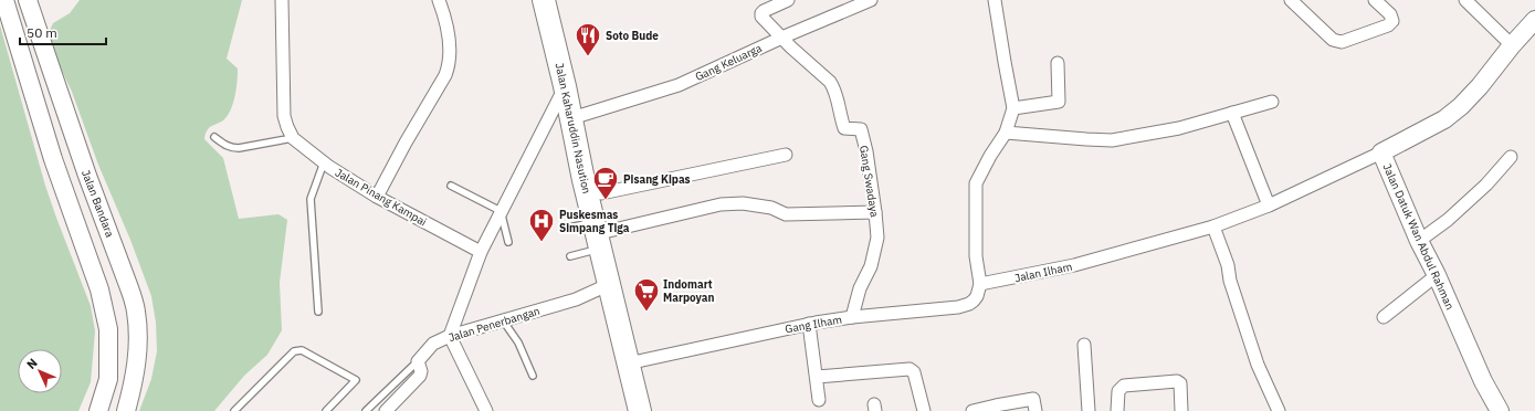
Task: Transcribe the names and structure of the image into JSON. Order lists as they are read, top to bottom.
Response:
{
  "streets": {
    "highway": ["Jalan Kaharuddin Nasution"],
    "street": [
      "Gang Keluarga",
      "Gang Swadaya",
      "Jalan Pinang Kampai",
      "Jalan Bandara",
      "Jalan Datuk Wan Abdul Rahman",
      "Jalan Ilham",
      "Jalan Penerbangan",
      "Gang Ilham"
    ]
  },
  "crossings": [
    ["Gang Keluarga", "Jalan Kaharuddin Nasution"],
    ["Gang Keluarga", "Gang Swadaya"],
    ["Jalan Kaharuddin Nasution", "Jalan Penerbangan"],
    ["Jalan Kaharuddin Nasution", "Gang Ilham"],
    ["Gang Swadaya", "Gang Ilham"],
    ["Jalan Datuk Wan Abdul Rahman", "Jalan Ilham"],
    ["Jalan Ilham", "Gang Ilham"]
  ],
  "places": {
    "restaurant": ["Soto Bude"],
    "cafe": ["Pisang Kipas"],
    "hospital": ["Puskesmas Simpang Tiga"],
    "supermarket": ["Indomart Marpoyan"]
  },
  "scale_bar": "50 m",
  "north": "top left"
}
